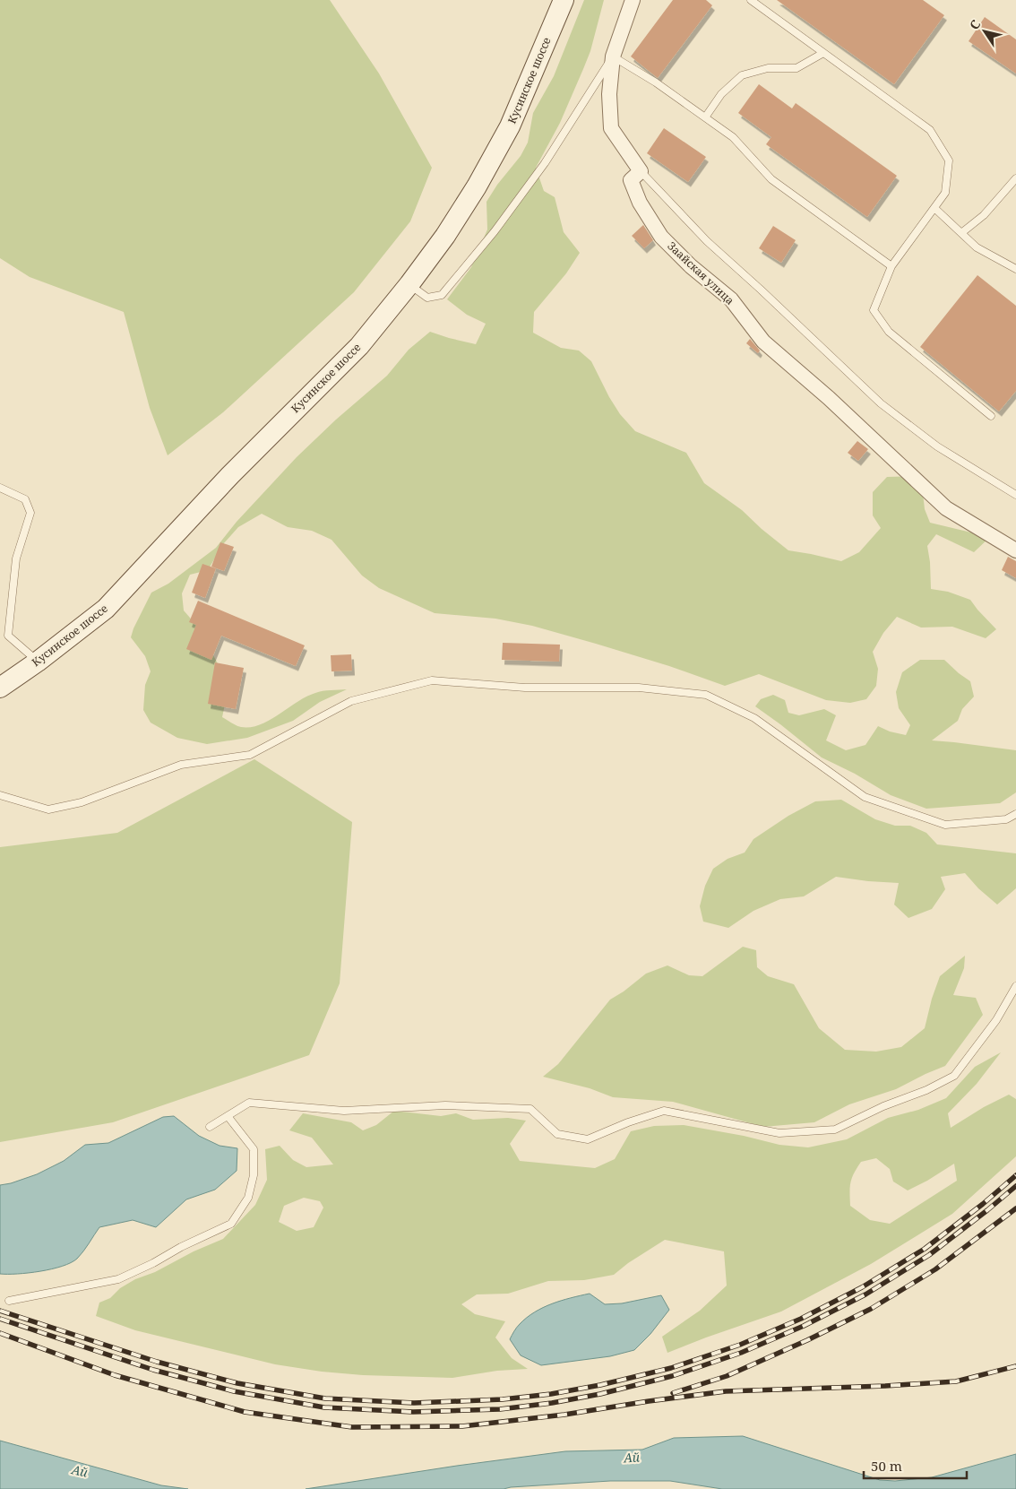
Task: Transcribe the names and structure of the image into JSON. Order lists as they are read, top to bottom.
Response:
{
  "streets": {
    "main road": ["Кусинское шоссе"],
    "street": ["Заайская улица"]
  },
  "water": ["Ай"],
  "scale_bar": "50 m",
  "north": "top left"
}
